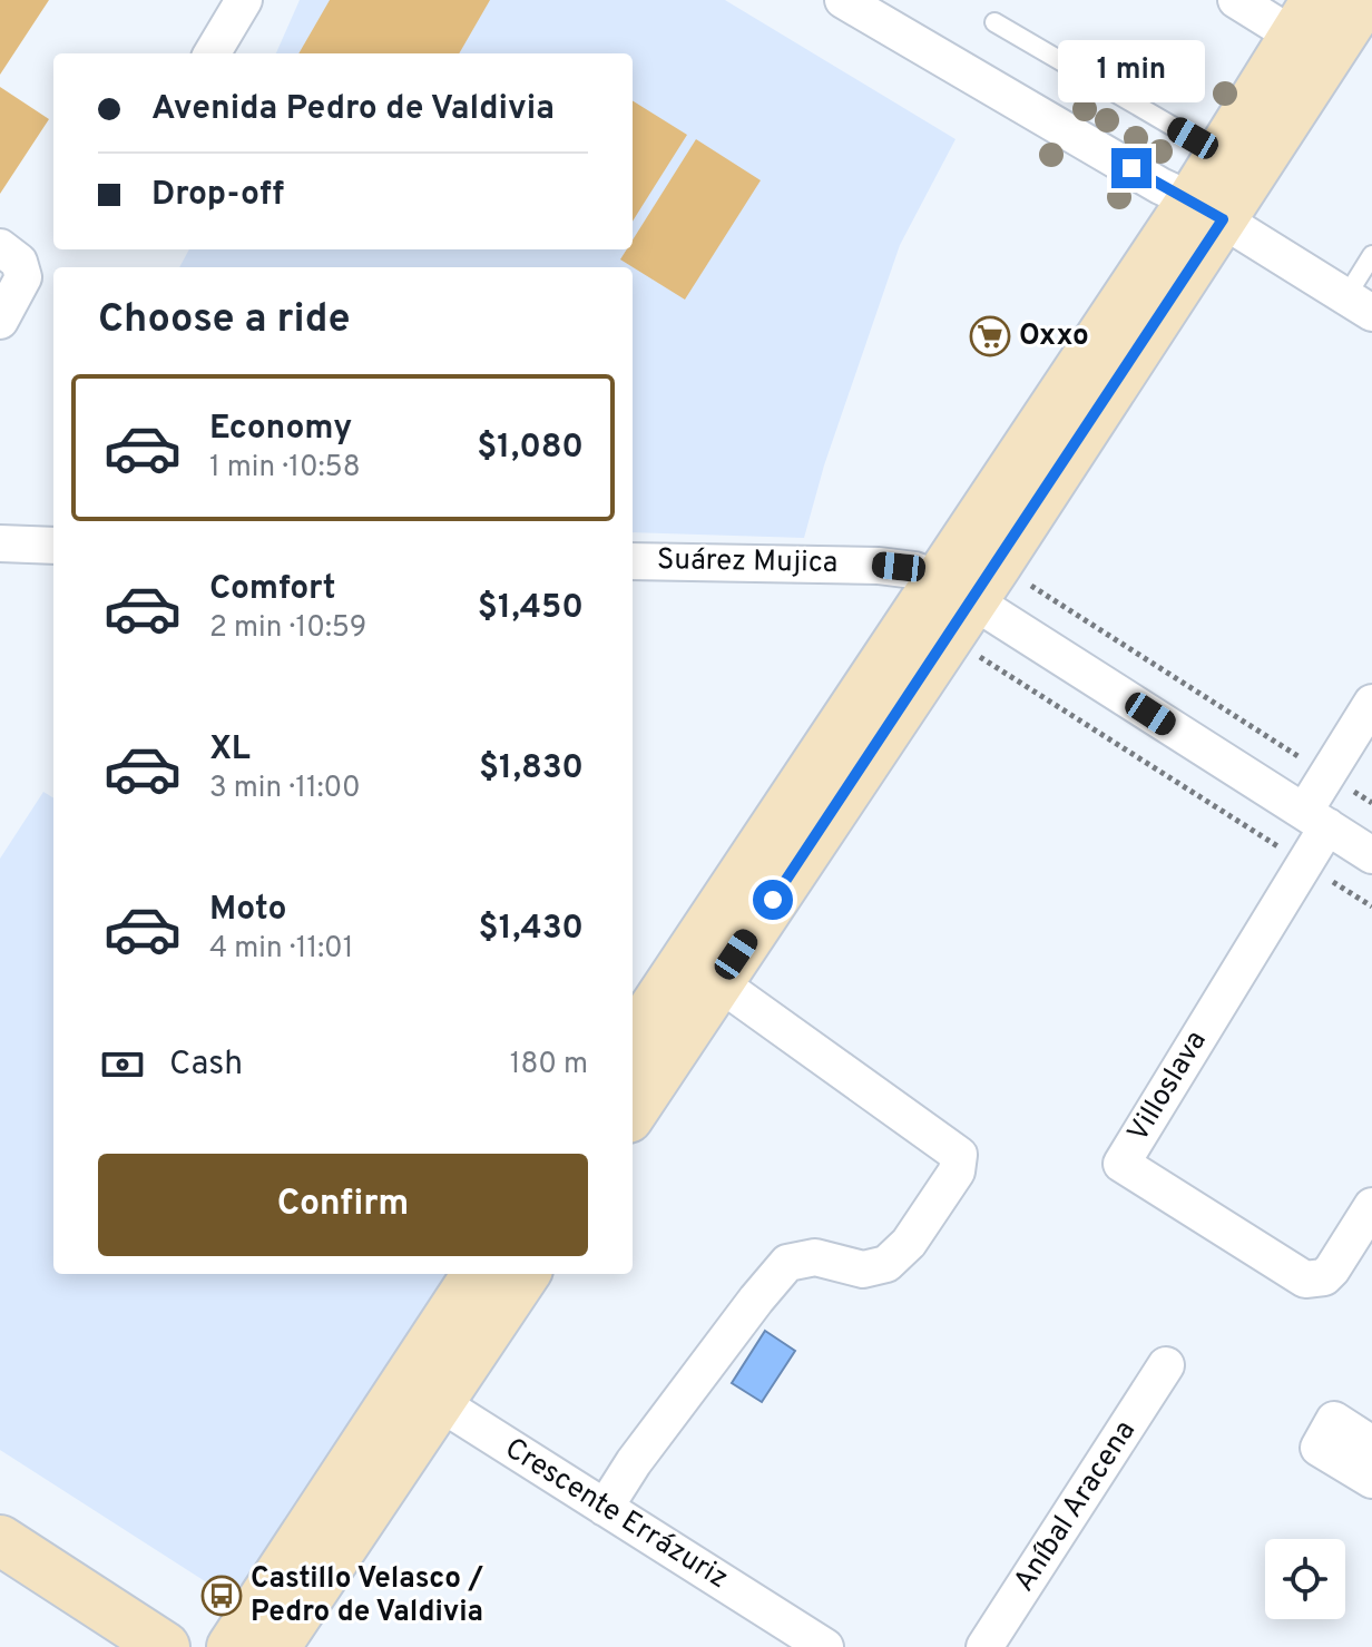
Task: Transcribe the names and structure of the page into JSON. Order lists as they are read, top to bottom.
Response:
{
  "streets": {
    "street": [
      "Suárez Mujica",
      "Villoslava",
      "Aníbal Aracena",
      "Crescente Errázuriz"
    ]
  },
  "crossings": [
    ["Suárez Mujica", "Villoslava"]
  ],
  "places": {
    "supermarket": ["Oxxo"],
    "bus stop": ["Castillo Velasco / Pedro de Valdivia"]
  },
  "page": {
    "bubble": "1 min",
    "banner": ["Avenida Pedro de Valdivia", "Drop-off"],
    "heading": "Choose a ride",
    "list": [
      {
        "name": "Economy",
        "note": "1 min · 10:58",
        "value": "$1,080"
      },
      {
        "name": "Comfort",
        "note": "2 min · 10:59",
        "value": "$1,450"
      },
      {
        "name": "XL",
        "note": "3 min · 11:00",
        "value": "$1,830"
      },
      {
        "name": "Moto",
        "note": "4 min · 11:01",
        "value": "$1,430"
      }
    ],
    "pay": ["Cash", "180 m"],
    "buttons": "Confirm"
  }
}
